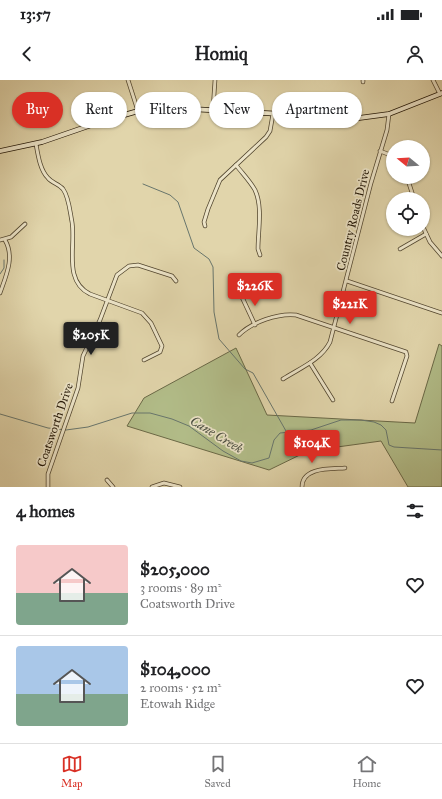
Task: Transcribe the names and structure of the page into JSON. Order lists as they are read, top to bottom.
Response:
{
  "streets": {
    "street": ["Country Roads Drive", "Coatsworth Drive"]
  },
  "water": ["Cane Creek"],
  "north": "left",
  "page": {
    "status": "13:57",
    "header": "Homiq",
    "chip": [
      "Buy",
      "Rent",
      "Filters",
      "New",
      "Apartment"
    ],
    "price": [
      "$226K",
      "$221K",
      "$205K",
      "$104K"
    ],
    "heading": "4 homes",
    "list": [
      {
        "name": "$205,000",
        "note": "3 rooms · 89 m² · Coatsworth Drive"
      },
      {
        "name": "$104,000",
        "note": "2 rooms · 52 m² · Etowah Ridge"
      }
    ],
    "tabs": ["Map", "Saved", "Home"]
  }
}
